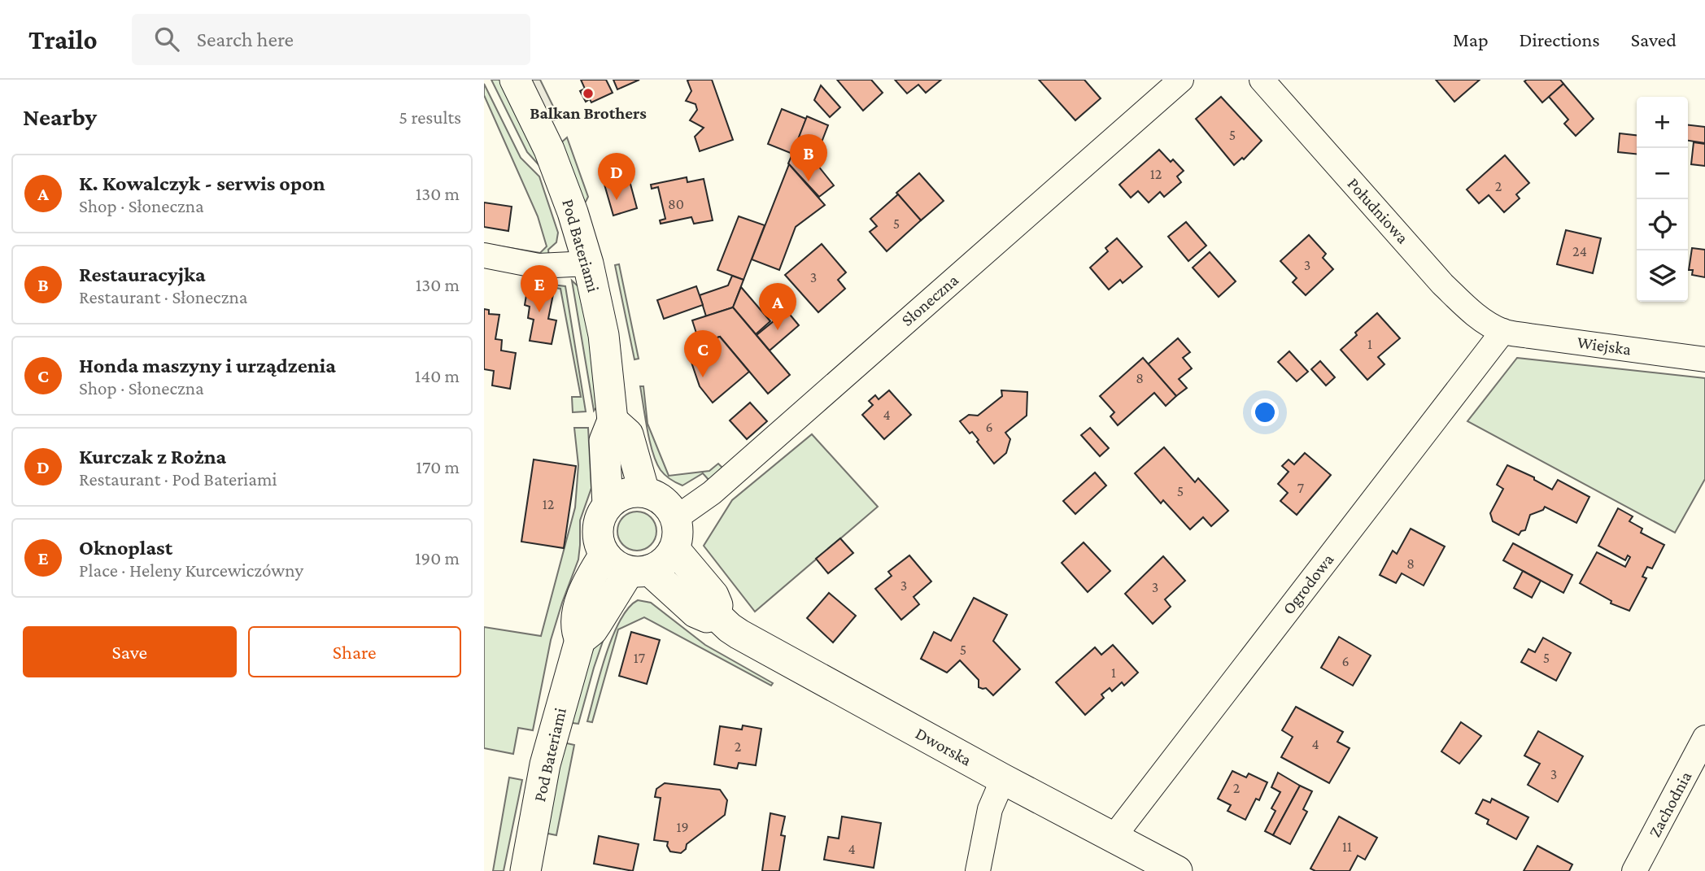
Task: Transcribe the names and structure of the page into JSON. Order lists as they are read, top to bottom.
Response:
{
  "streets": {
    "street": [
      "Południowa",
      "Pod Bateriami",
      "Słoneczna",
      "Wiejska",
      "Ogrodowa",
      "Dworska",
      "Zachodnia"
    ]
  },
  "crossings": [
    ["Południowa", "Wiejska"],
    ["Południowa", "Ogrodowa"],
    ["Pod Bateriami", "Słoneczna"],
    ["Pod Bateriami", "Dworska"],
    ["Słoneczna", "Dworska"],
    ["Wiejska", "Ogrodowa"],
    ["Ogrodowa", "Dworska"]
  ],
  "places": ["Balkan Brothers"],
  "house_numbers": [
    "5",
    "12",
    "2",
    "80",
    "5",
    "24",
    "3",
    "3",
    "1",
    "8",
    "4",
    "6",
    "7",
    "5",
    "12",
    "8",
    "3",
    "3",
    "5",
    "17",
    "5",
    "6",
    "1",
    "4",
    "2",
    "3",
    "2",
    "19",
    "11",
    "4"
  ],
  "page": {
    "header": "Trailo",
    "search": "Search here",
    "nav": ["Map", "Directions", "Saved"],
    "heading": ["Nearby", "5 results"],
    "map_buttons": ["+", "−"],
    "pins": [
      "B",
      "D",
      "E",
      "A",
      "C"
    ],
    "list": [
      {
        "mark": "A",
        "name": "K. Kowalczyk - serwis opon",
        "note": "Shop · Słoneczna",
        "value": "130 m"
      },
      {
        "mark": "B",
        "name": "Restauracyjka",
        "note": "Restaurant · Słoneczna",
        "value": "130 m"
      },
      {
        "mark": "C",
        "name": "Honda maszyny i urządzenia",
        "note": "Shop · Słoneczna",
        "value": "140 m"
      },
      {
        "mark": "D",
        "name": "Kurczak z Rożna",
        "note": "Restaurant · Pod Bateriami",
        "value": "170 m"
      },
      {
        "mark": "E",
        "name": "Oknoplast",
        "note": "Place · Heleny Kurcewiczówny",
        "value": "190 m"
      }
    ],
    "buttons": ["Save", "Share"]
  }
}
